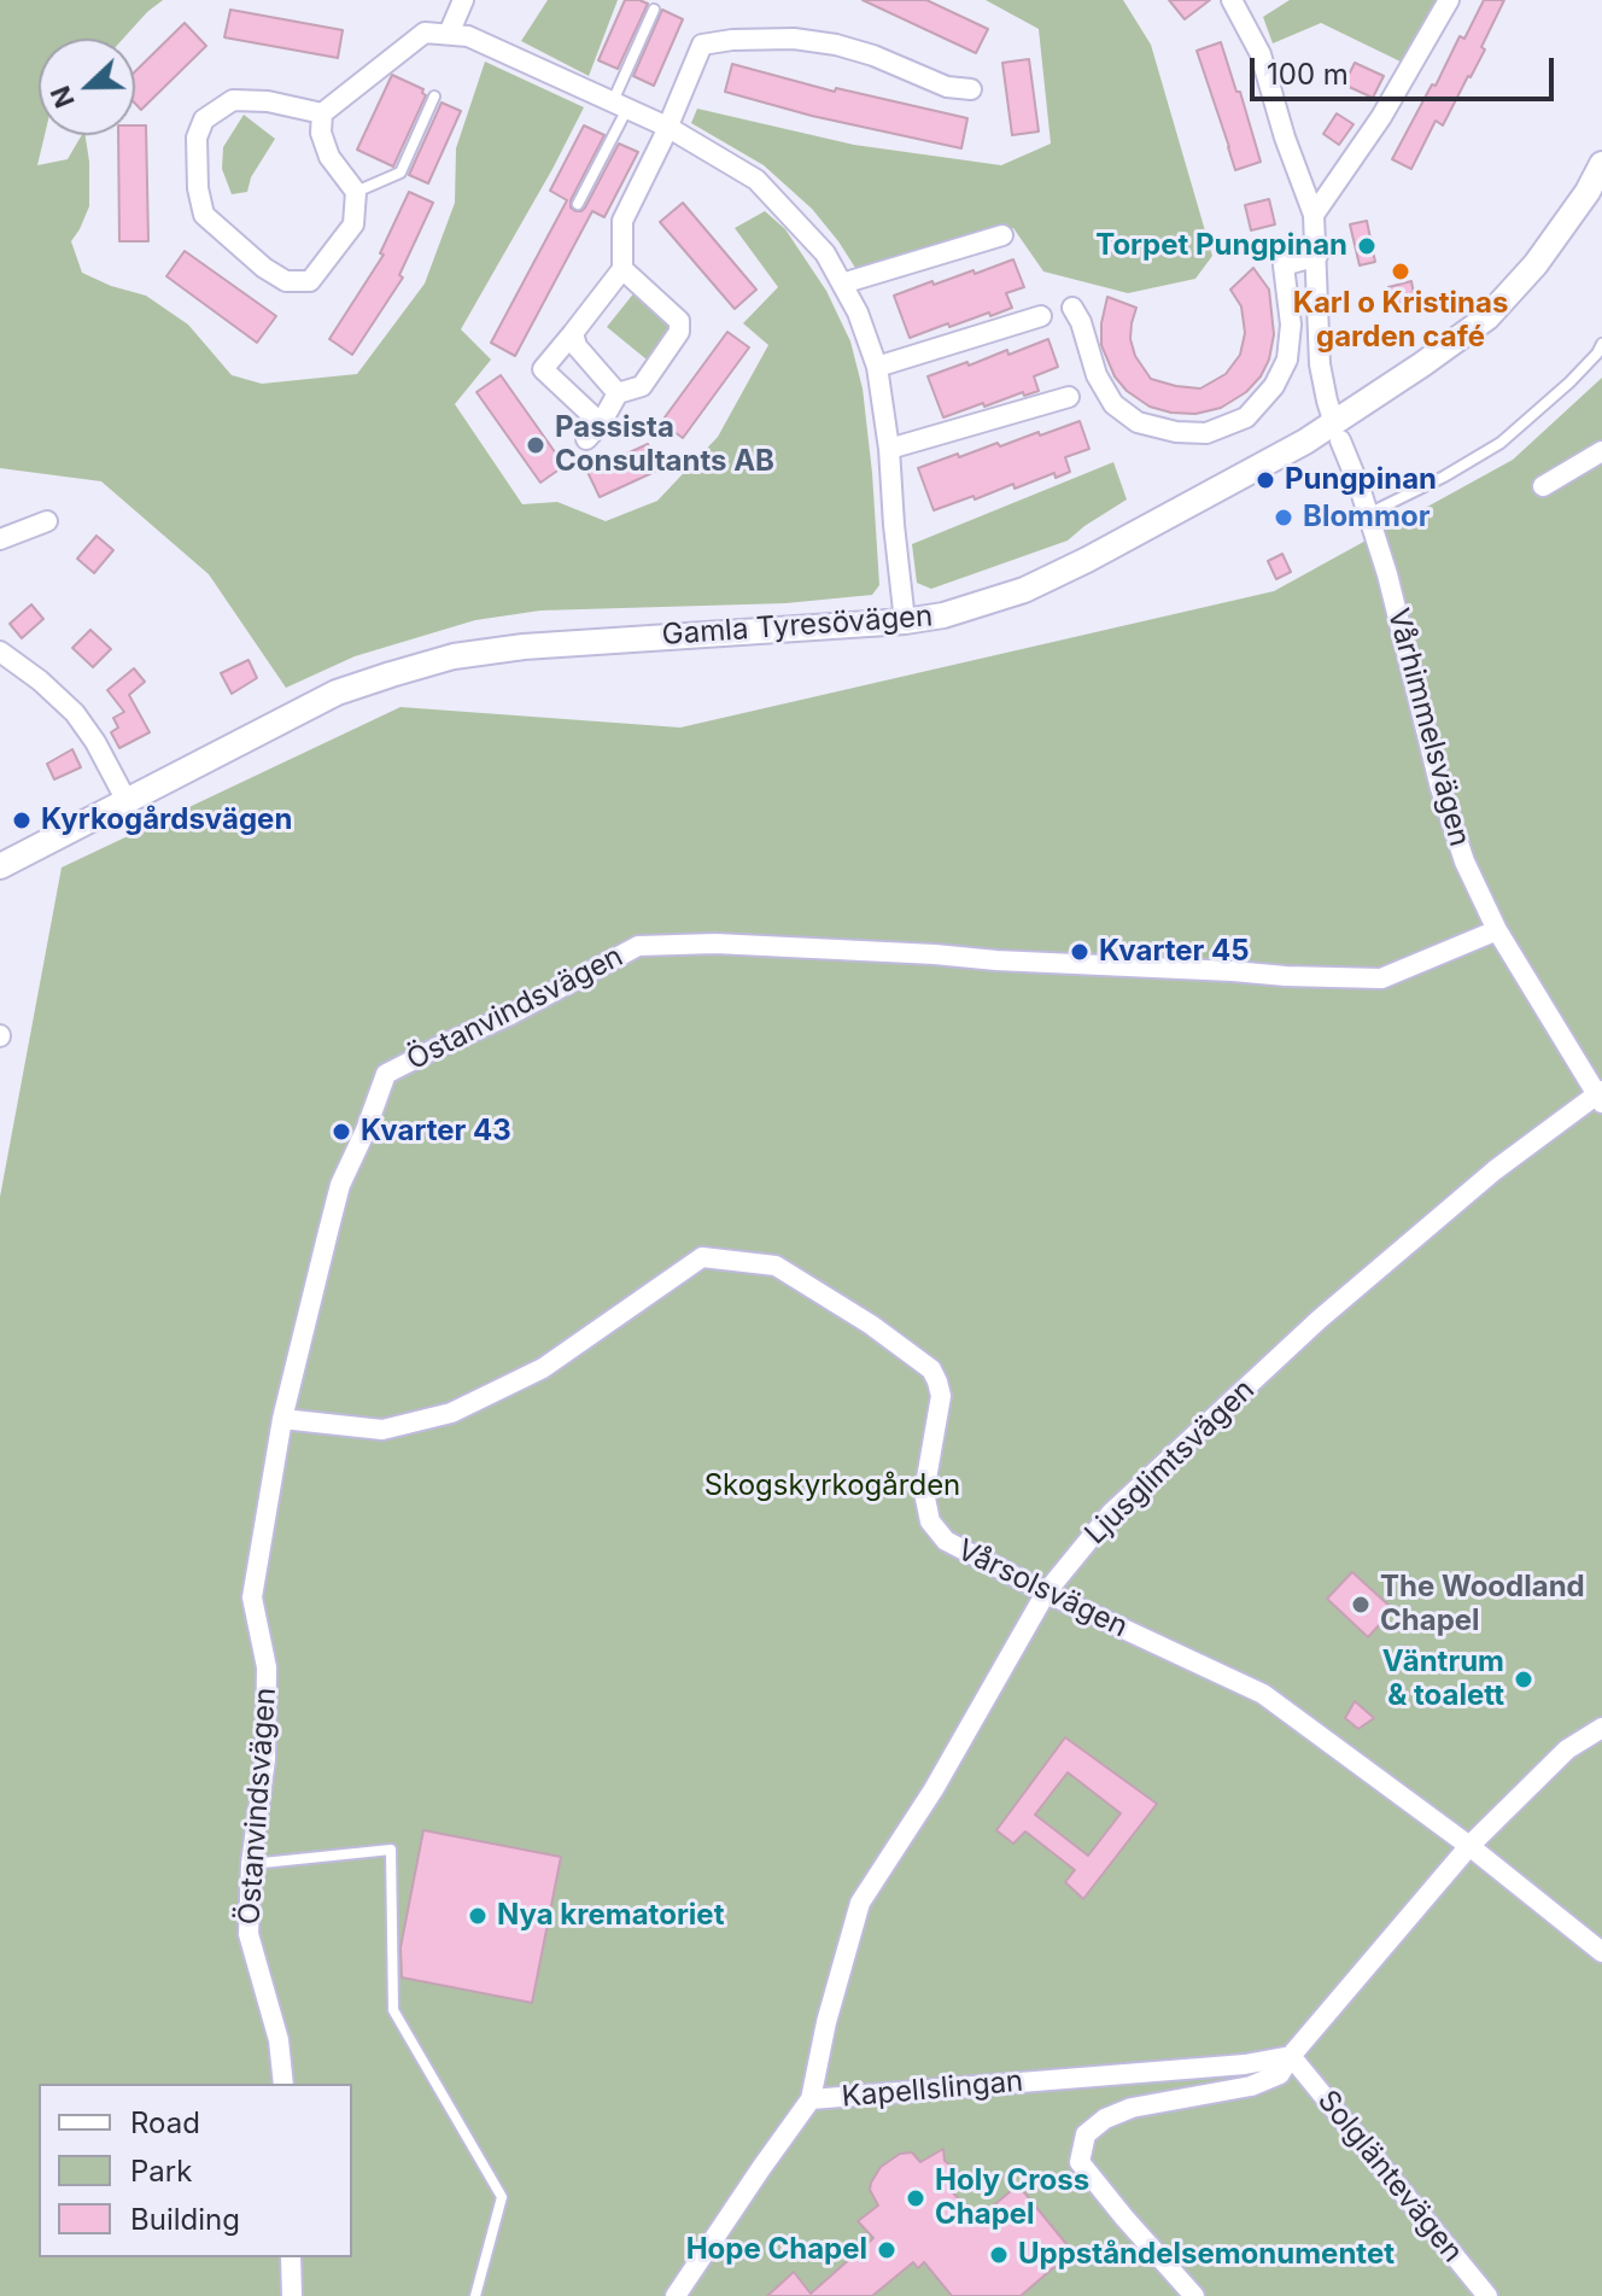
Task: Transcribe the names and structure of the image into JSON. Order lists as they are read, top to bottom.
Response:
{
  "streets": {
    "street": [
      "Gamla Tyresövägen",
      "Vårhimmelsvägen",
      "Östanvindsvägen",
      "Ljusglimtsvägen",
      "Vårsolsvägen",
      "Kapellslingan",
      "Solgläntevägen"
    ]
  },
  "crossings": [
    ["Gamla Tyresövägen", "Vårhimmelsvägen"],
    ["Vårhimmelsvägen", "Östanvindsvägen"],
    ["Vårhimmelsvägen", "Ljusglimtsvägen"],
    ["Östanvindsvägen", "Vårsolsvägen"],
    ["Ljusglimtsvägen", "Vårsolsvägen"],
    ["Ljusglimtsvägen", "Kapellslingan"],
    ["Kapellslingan", "Solgläntevägen"]
  ],
  "parks": ["Skogskyrkogården"],
  "places": [
    "Torpet Pungpinan",
    "Karl o Kristinas garden café",
    "Passista Consultants AB",
    "Pungpinan",
    "Blommor",
    "Kyrkogårdsvägen",
    "Kvarter 45",
    "Kvarter 43",
    "The Woodland Chapel",
    "Väntrum & toalett",
    "Nya krematoriet",
    "Holy Cross Chapel",
    "Hope Chapel",
    "Uppståndelsemonumentet"
  ],
  "legend": ["Road", "Park", "Building"],
  "scale_bar": "100 m",
  "north": "left"
}
